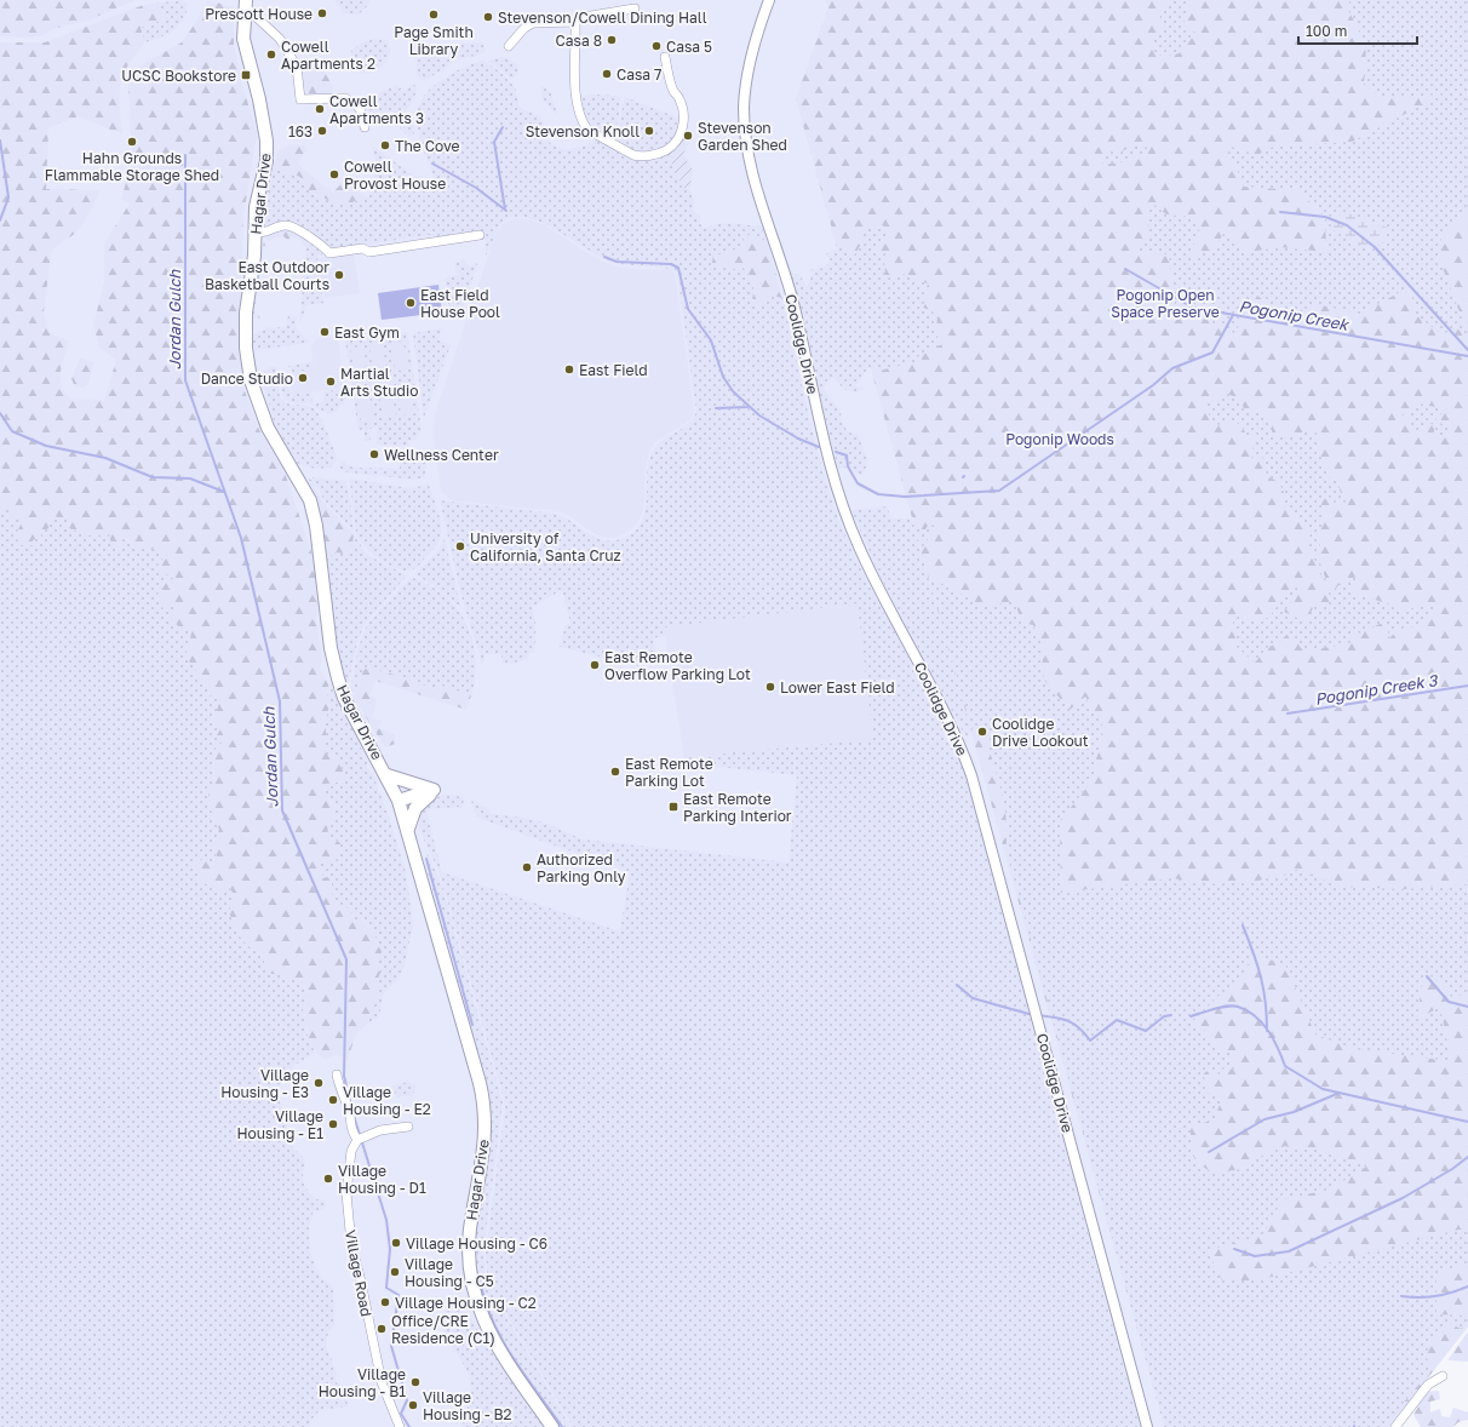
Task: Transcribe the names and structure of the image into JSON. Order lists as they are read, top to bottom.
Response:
{
  "streets": {
    "main road": ["Hagar Drive"],
    "street": ["Coolidge Drive", "Village Road"]
  },
  "water": ["Pogonip Creek", "Jordan Gulch", "Pogonip Creek 3"],
  "parks": ["Pogonip Open Space Preserve", "Pogonip Woods"],
  "places": {
    "other": [
      "Prescott House",
      "Page Smith Library",
      "Stevenson/Cowell Dining Hall",
      "Casa 8",
      "Casa 5",
      "Cowell Apartments 2",
      "Casa 7",
      "Cowell Apartments 3",
      "163",
      "Stevenson Knoll",
      "Stevenson Garden Shed",
      "Hahn Grounds Flammable Storage Shed",
      "The Cove",
      "Cowell Provost House",
      "East Outdoor Basketball Courts",
      "East Field House Pool",
      "East Gym",
      "East Field",
      "Dance Studio",
      "Martial Arts Studio",
      "Wellness Center",
      "University of California, Santa Cruz",
      "East Remote Overflow Parking Lot",
      "Lower East Field",
      "Coolidge Drive Lookout",
      "East Remote Parking Lot",
      "Authorized Parking Only",
      "Village Housing - E3",
      "Village Housing - E2",
      "Village Housing - E1",
      "Village Housing - D1",
      "Village Housing - C6",
      "Village Housing - C5",
      "Village Housing - C2",
      "Office/CRE Residence (C1)",
      "Village Housing - B1",
      "Village Housing - B2"
    ],
    "transit": ["UCSC Bookstore", "East Remote Parking Interior"]
  },
  "scale_bar": "100 m"
}
